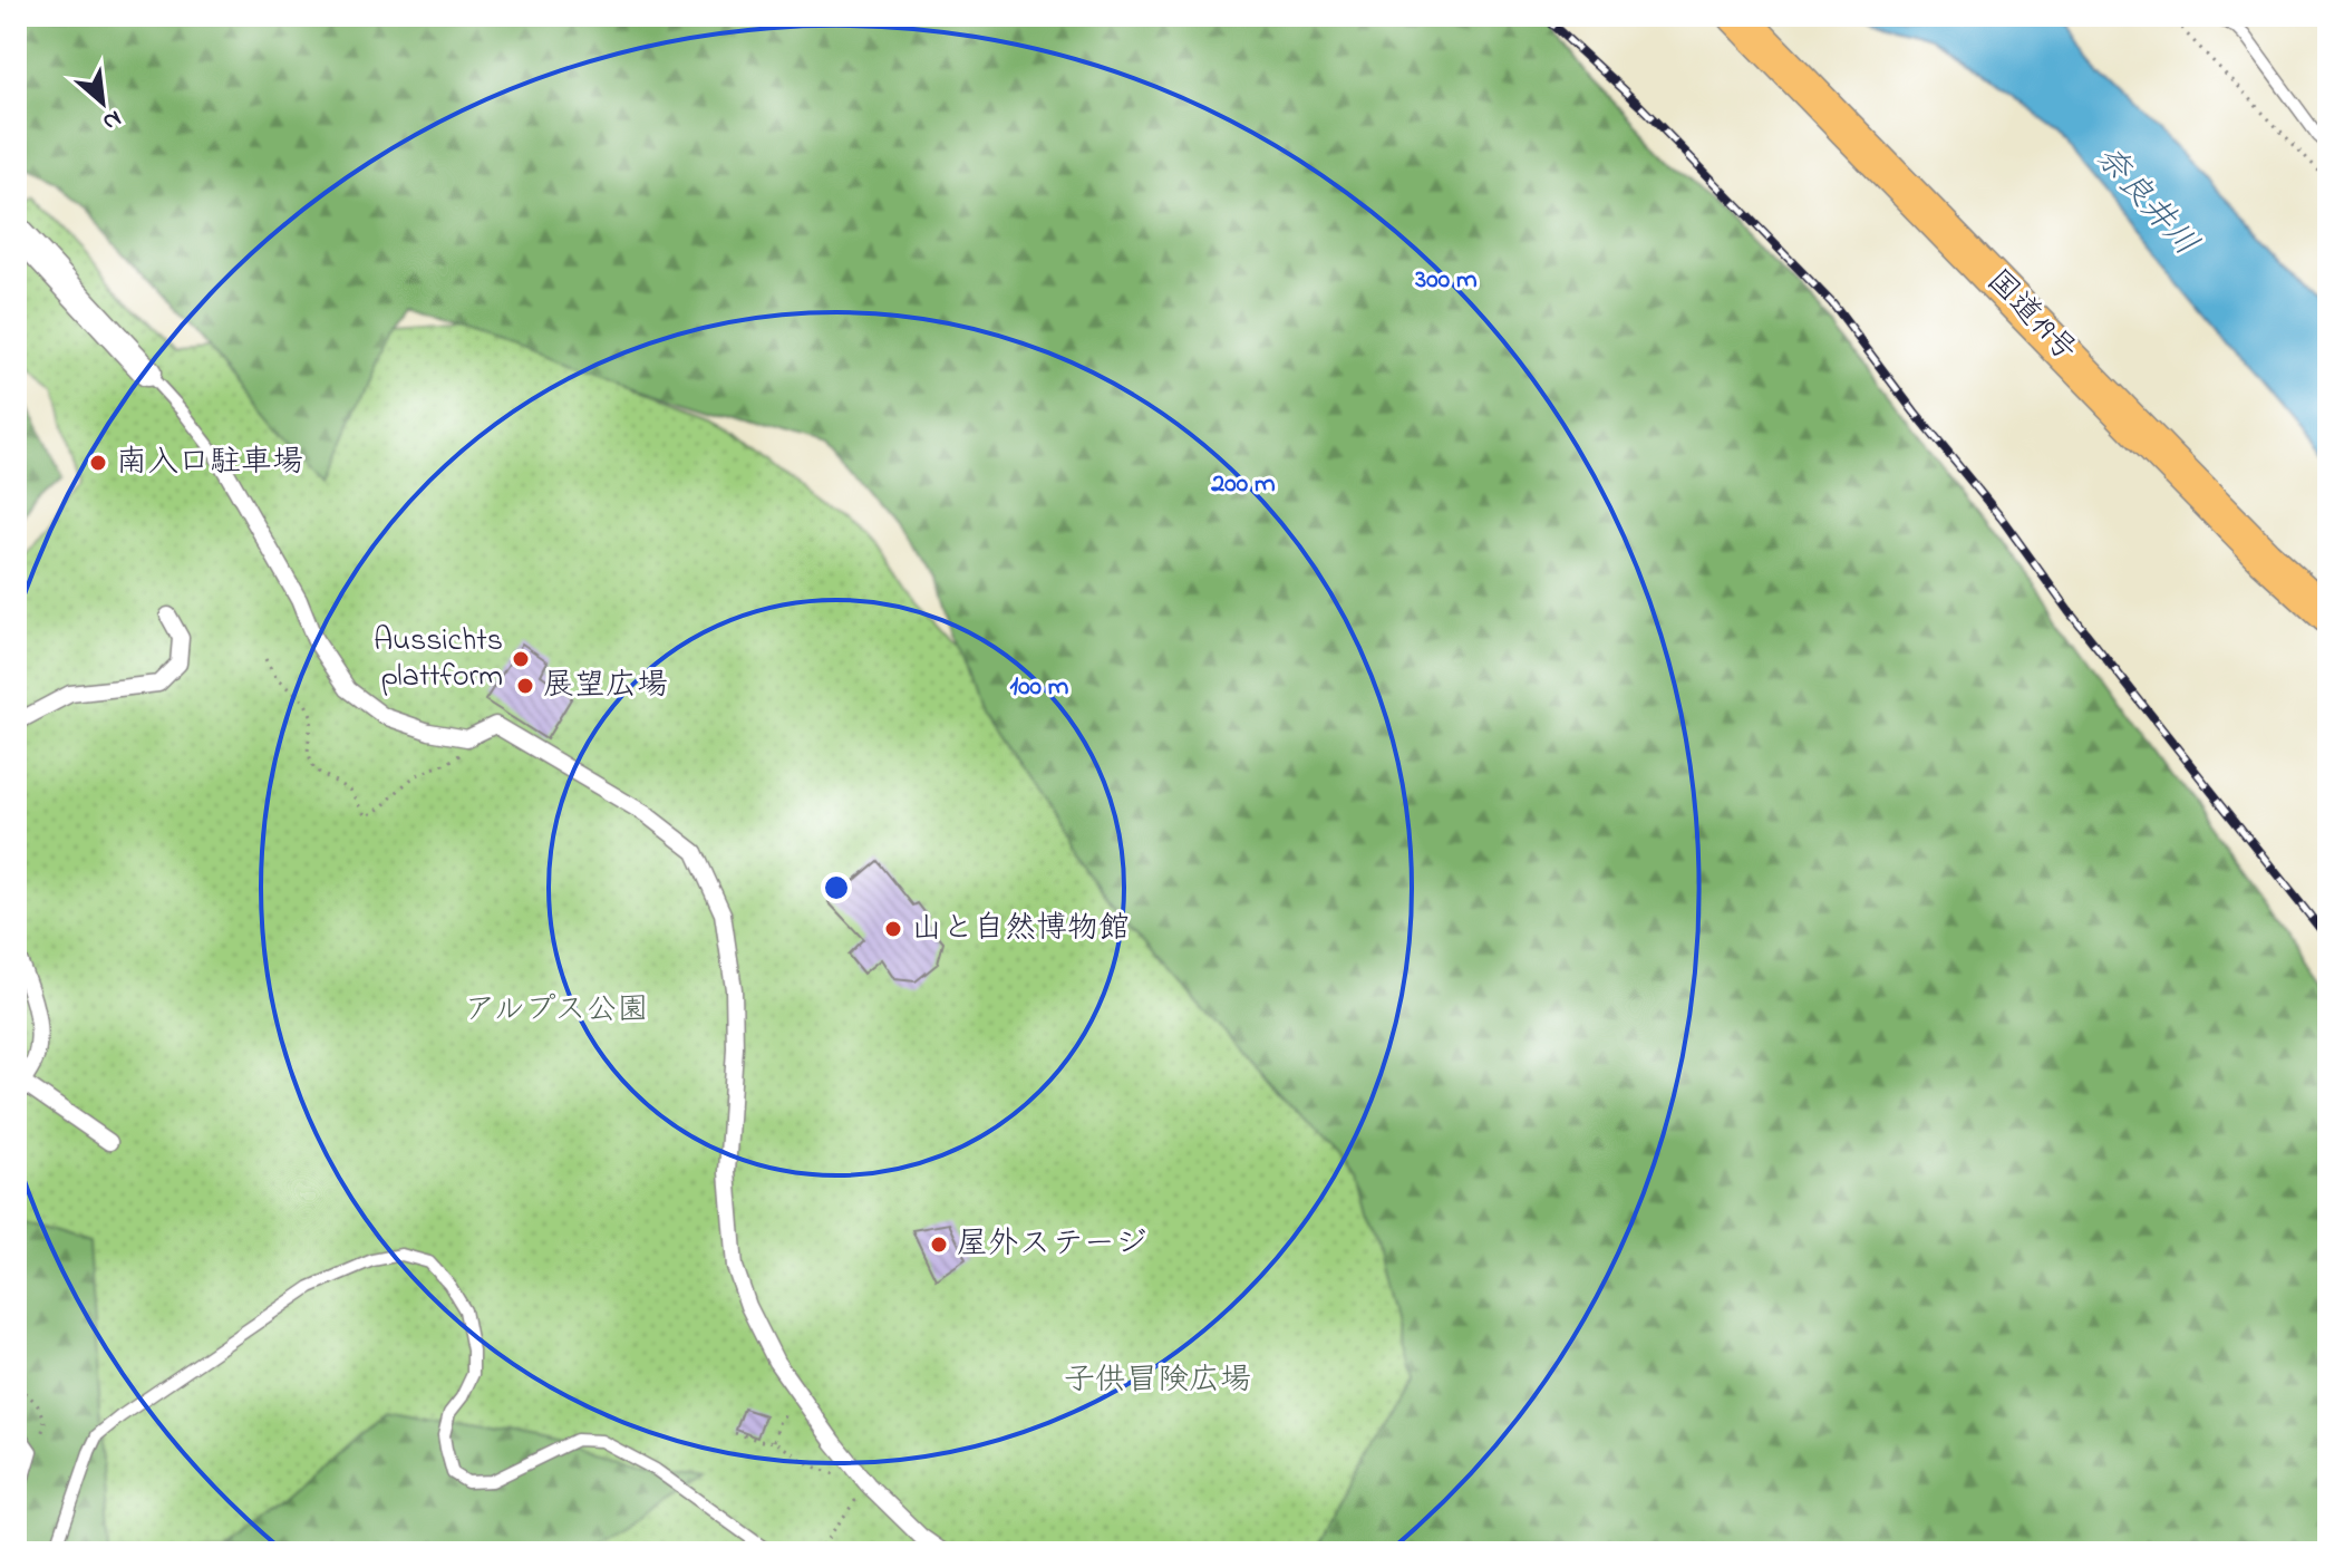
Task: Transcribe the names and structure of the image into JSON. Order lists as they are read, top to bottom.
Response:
{
  "streets": {
    "highway": ["国道19号"]
  },
  "water": ["奈良井川"],
  "parks": ["アルプス公園", "子供冒険広場"],
  "places": [
    "南入口駐車場",
    "Aussichts plattform",
    "展望広場",
    "山と自然博物館",
    "屋外ステージ"
  ],
  "north": "bottom right",
  "rings": ["300 m", "200 m", "100 m"]
}
